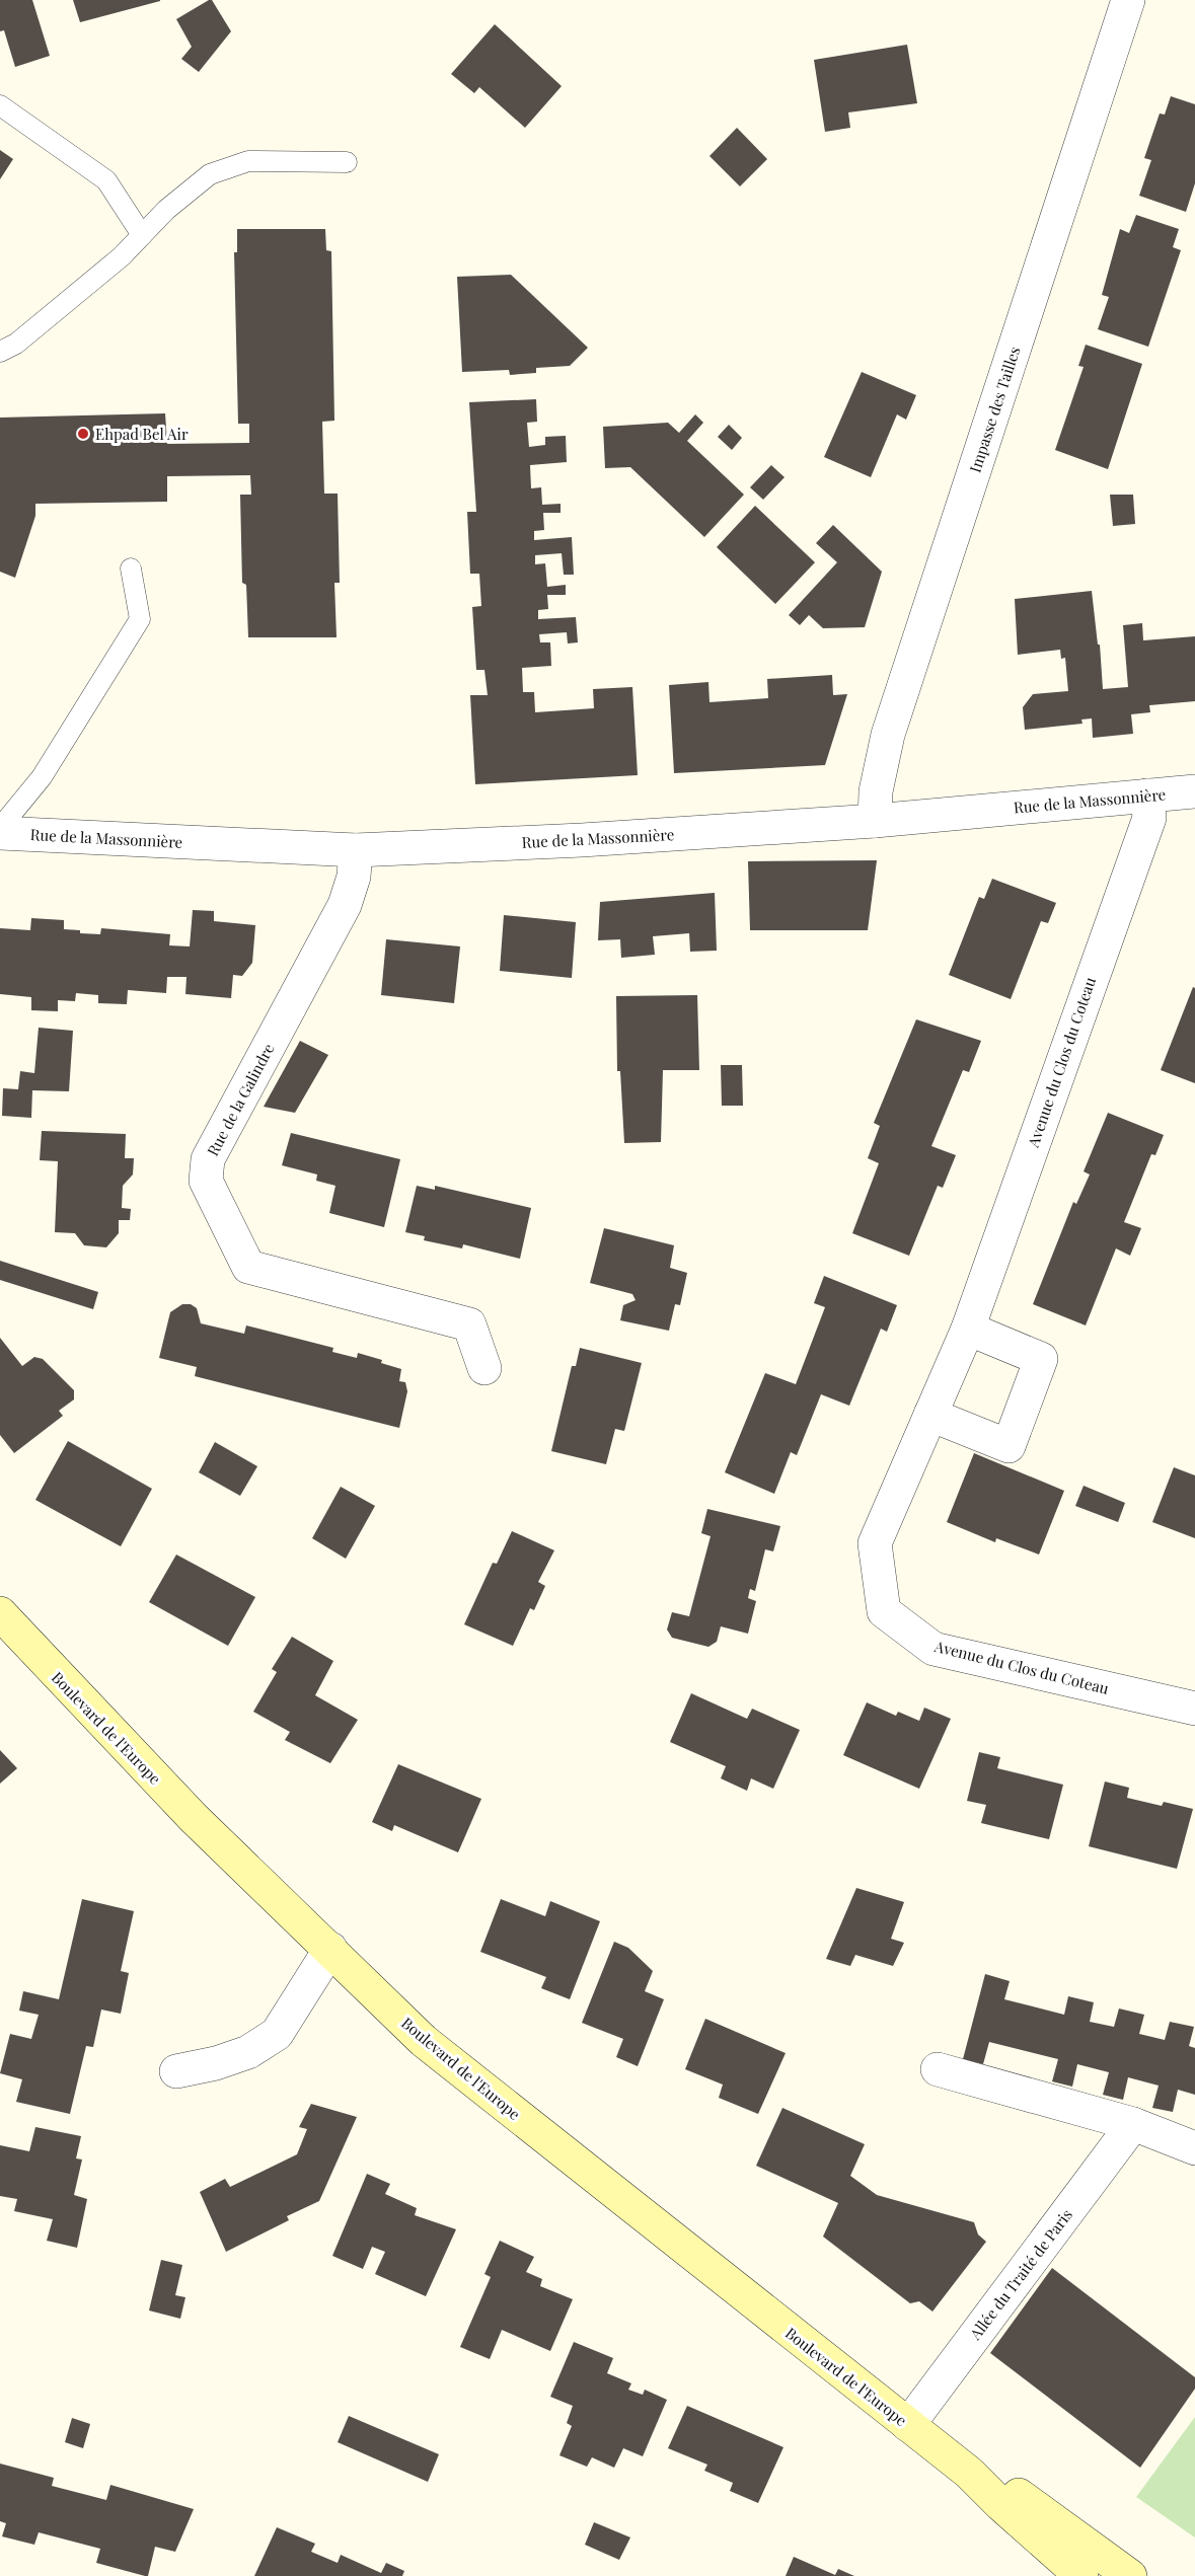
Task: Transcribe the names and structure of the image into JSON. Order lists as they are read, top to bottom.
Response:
{
  "streets": {
    "street": [
      "Impasse des Tailles",
      "Rue de la Massonnière",
      "Avenue du Clos du Coteau",
      "Rue de la Galindre",
      "Boulevard de l'Europe",
      "Allée du Traité de Paris"
    ]
  },
  "crossings": [
    ["Impasse des Tailles", "Rue de la Massonnière"],
    ["Rue de la Massonnière", "Avenue du Clos du Coteau"],
    ["Rue de la Massonnière", "Rue de la Galindre"],
    ["Boulevard de l'Europe", "Allée du Traité de Paris"]
  ],
  "places": ["Ehpad Bel Air"]
}
